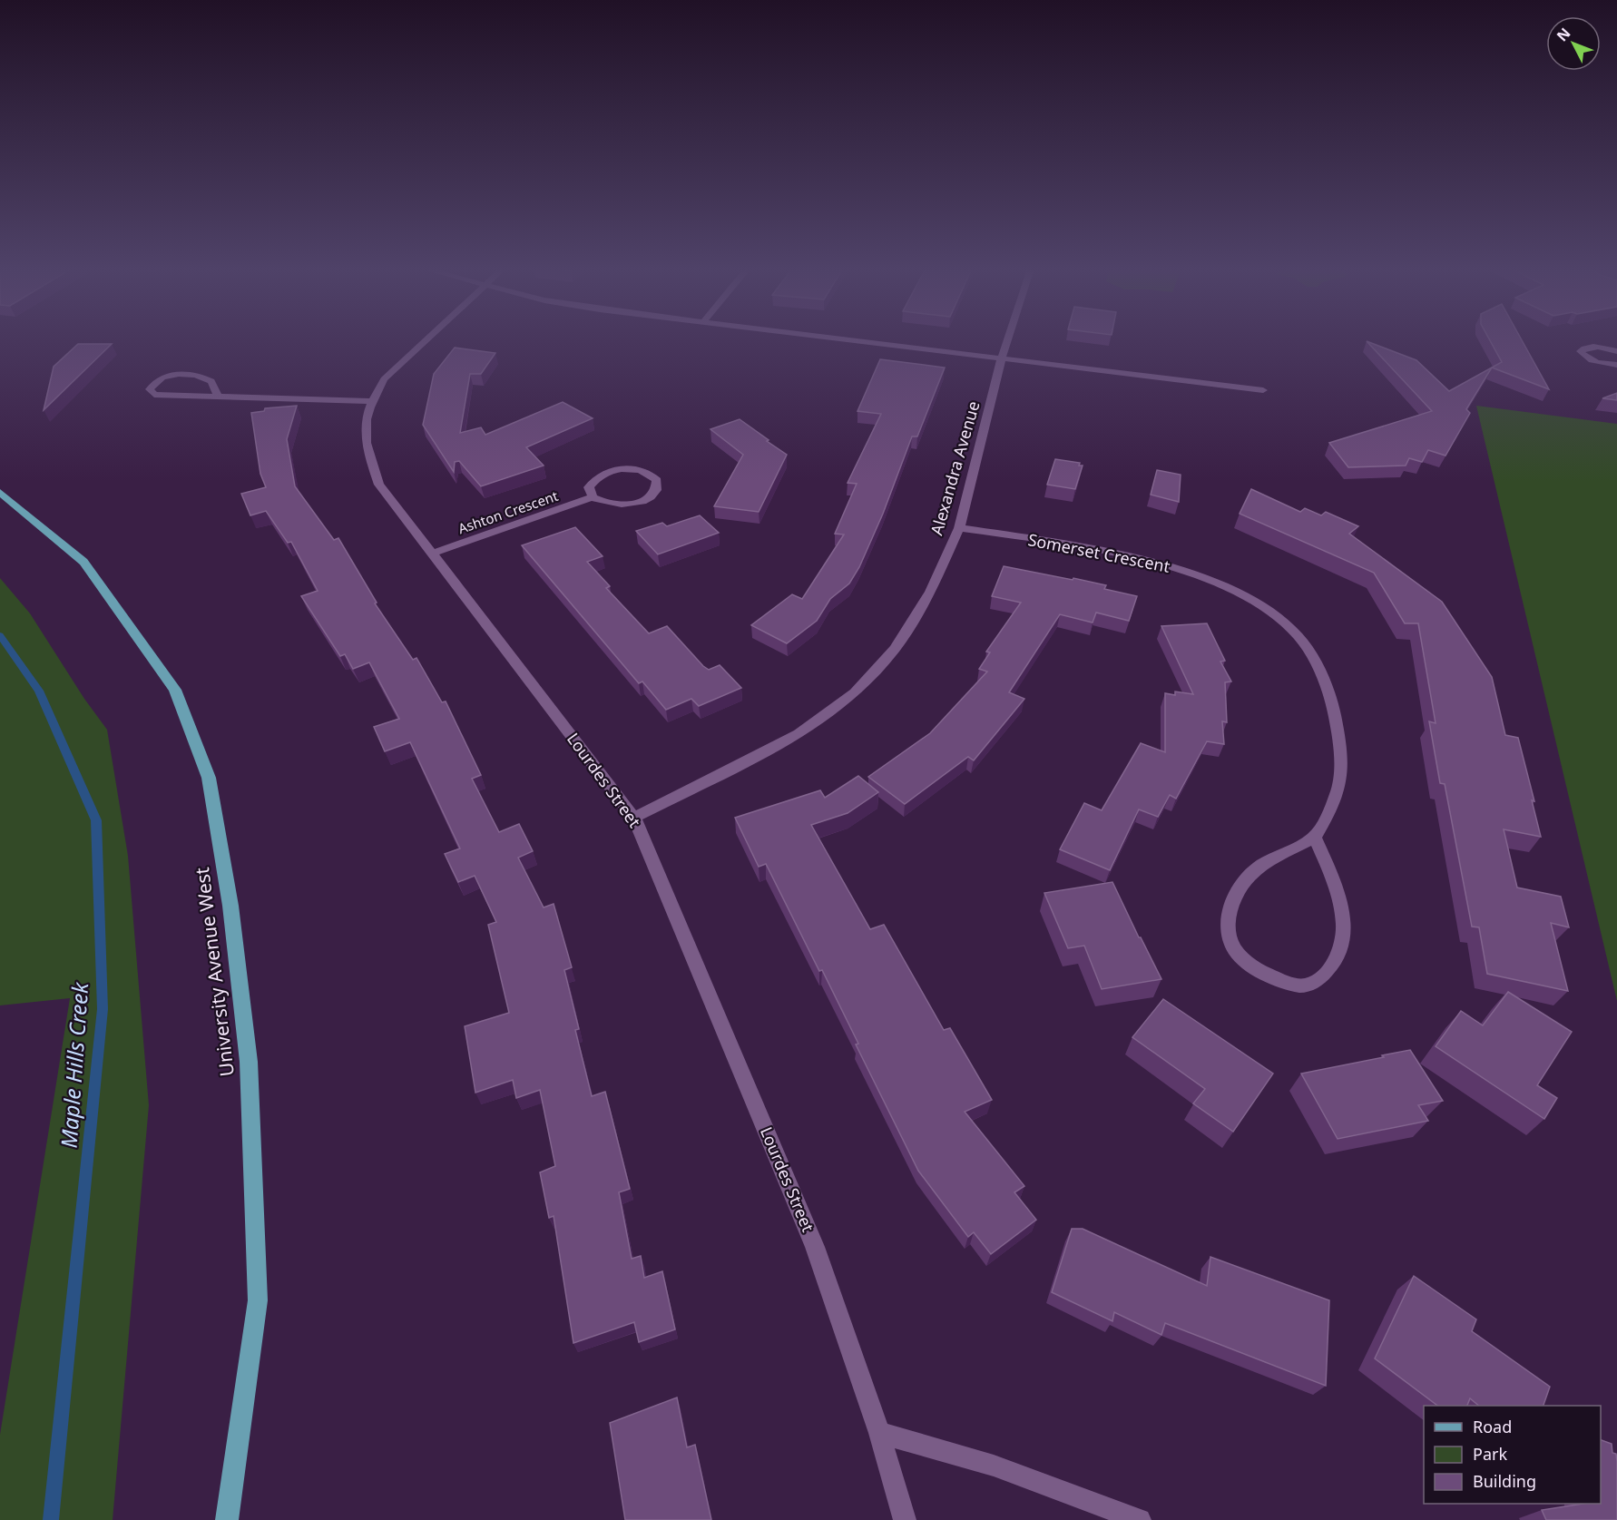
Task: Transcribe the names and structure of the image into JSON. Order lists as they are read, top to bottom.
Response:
{
  "streets": {
    "main road": ["University Avenue West"],
    "street": [
      "Alexandra Avenue",
      "Ashton Crescent",
      "Somerset Crescent",
      "Lourdes Street"
    ]
  },
  "crossings": [
    ["Alexandra Avenue", "Somerset Crescent"],
    ["Alexandra Avenue", "Lourdes Street"],
    ["Ashton Crescent", "Lourdes Street"]
  ],
  "water": ["Maple Hills Creek"],
  "legend": ["Road", "Park", "Building"],
  "north": "top left"
}
